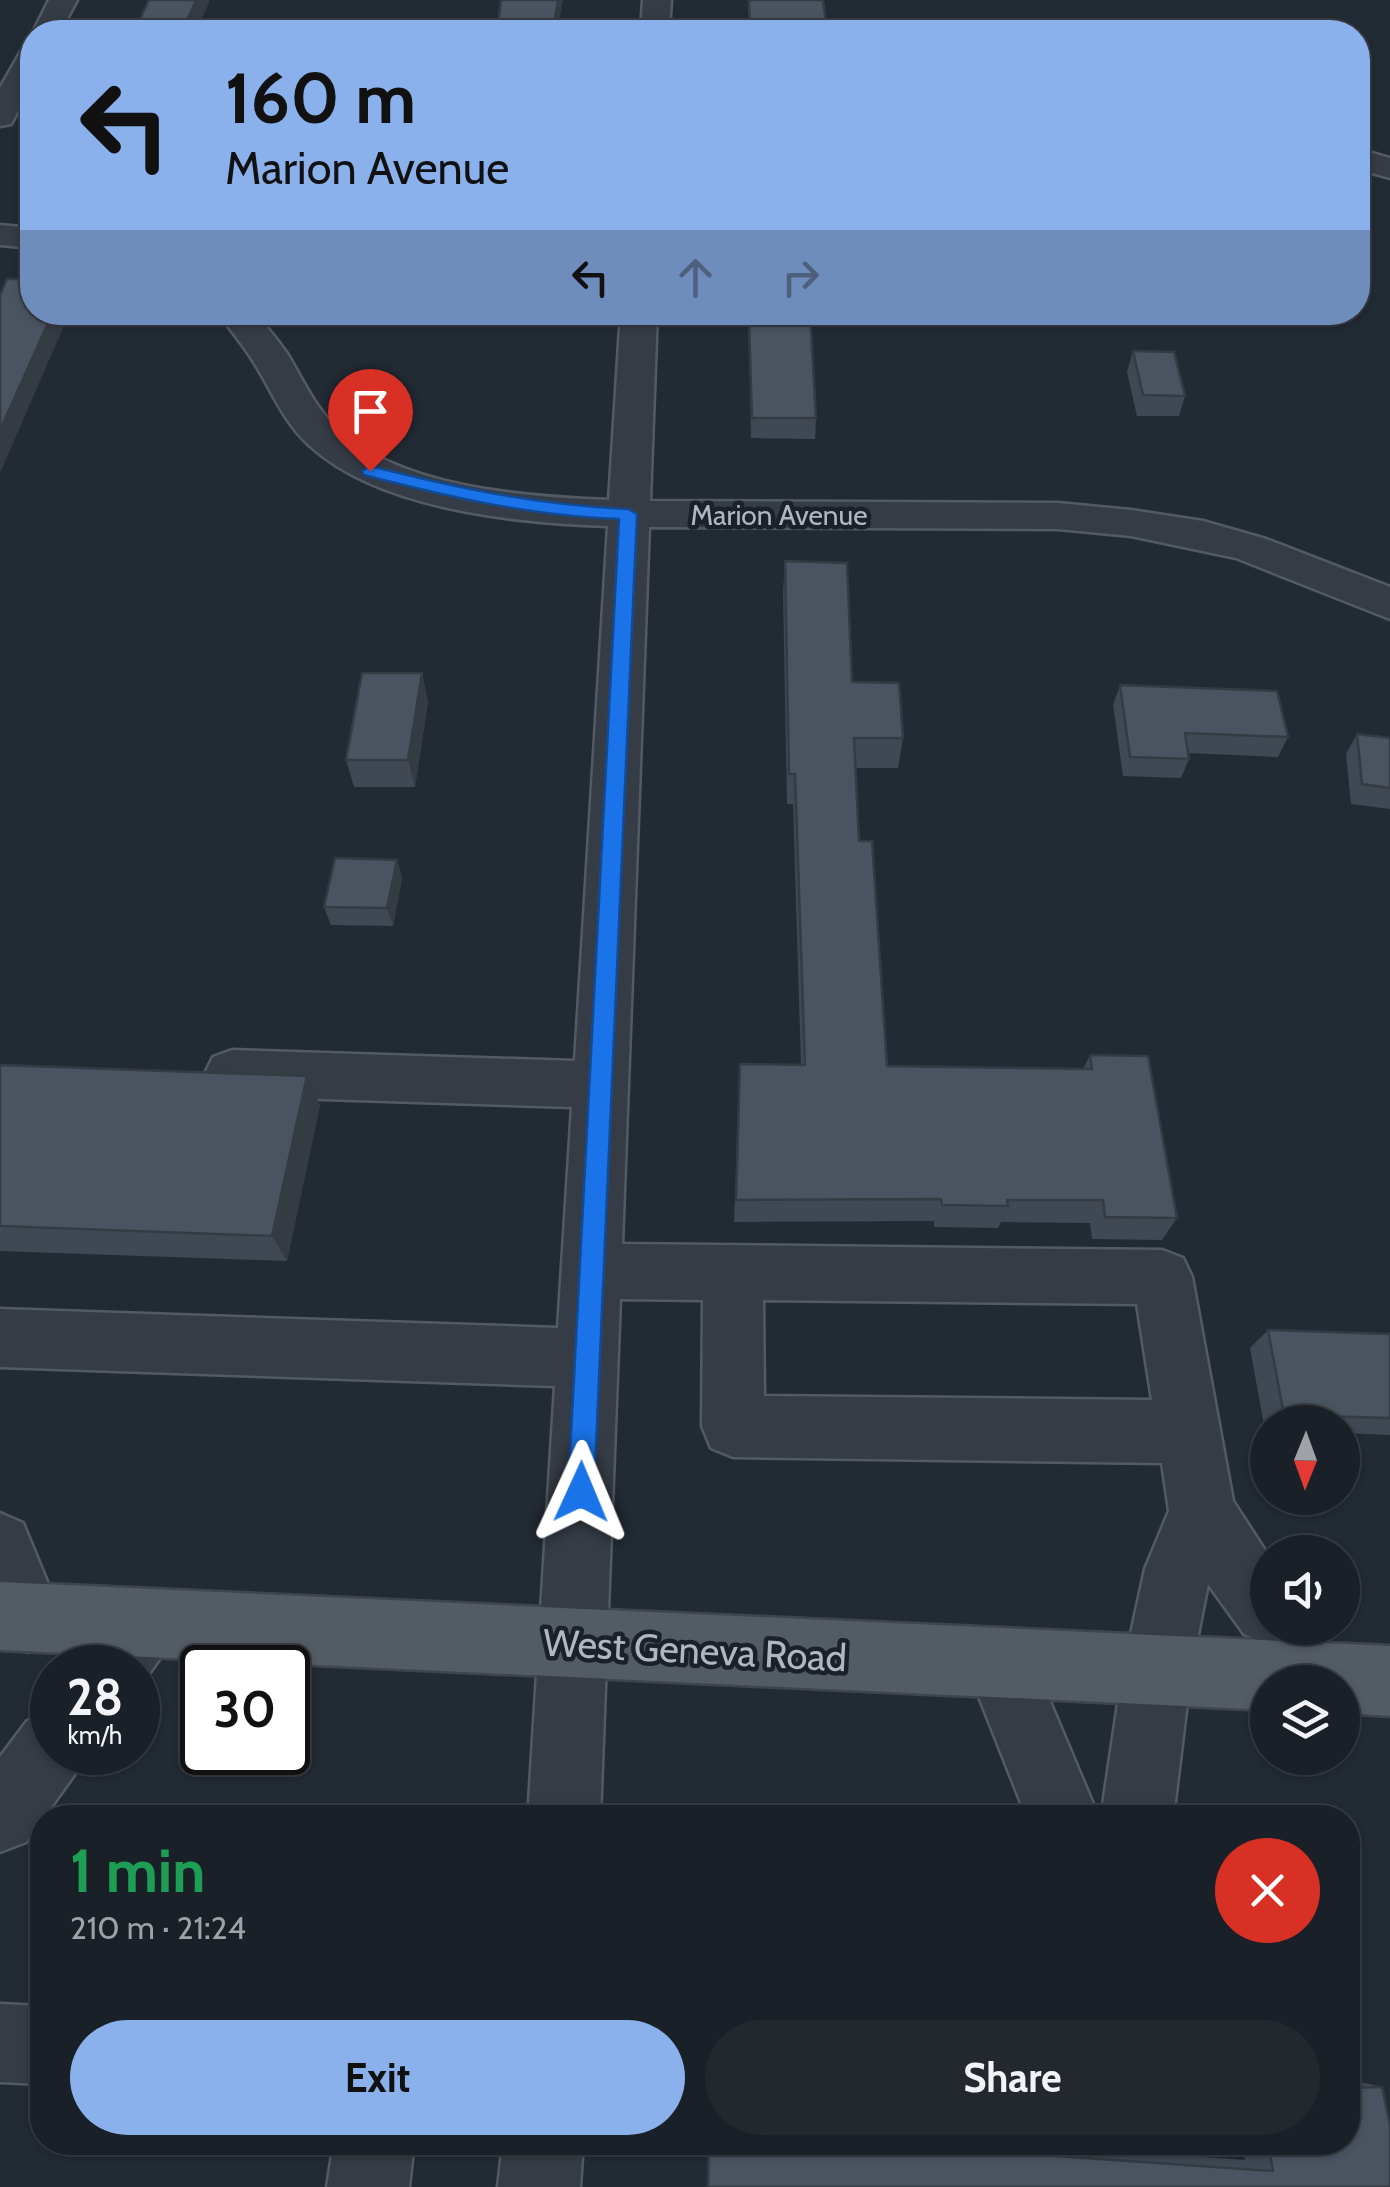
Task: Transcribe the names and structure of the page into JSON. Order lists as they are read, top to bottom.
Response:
{
  "streets": {
    "main road": ["West Geneva Road"],
    "street": ["Marion Avenue"]
  },
  "north": "bottom",
  "page": {
    "turn": ["160 m", "Marion Avenue"],
    "speed": "28 km/h",
    "limit": "30",
    "heading": ["1 min", "210 m · 21:24"],
    "buttons": ["Exit", "Share"]
  }
}
